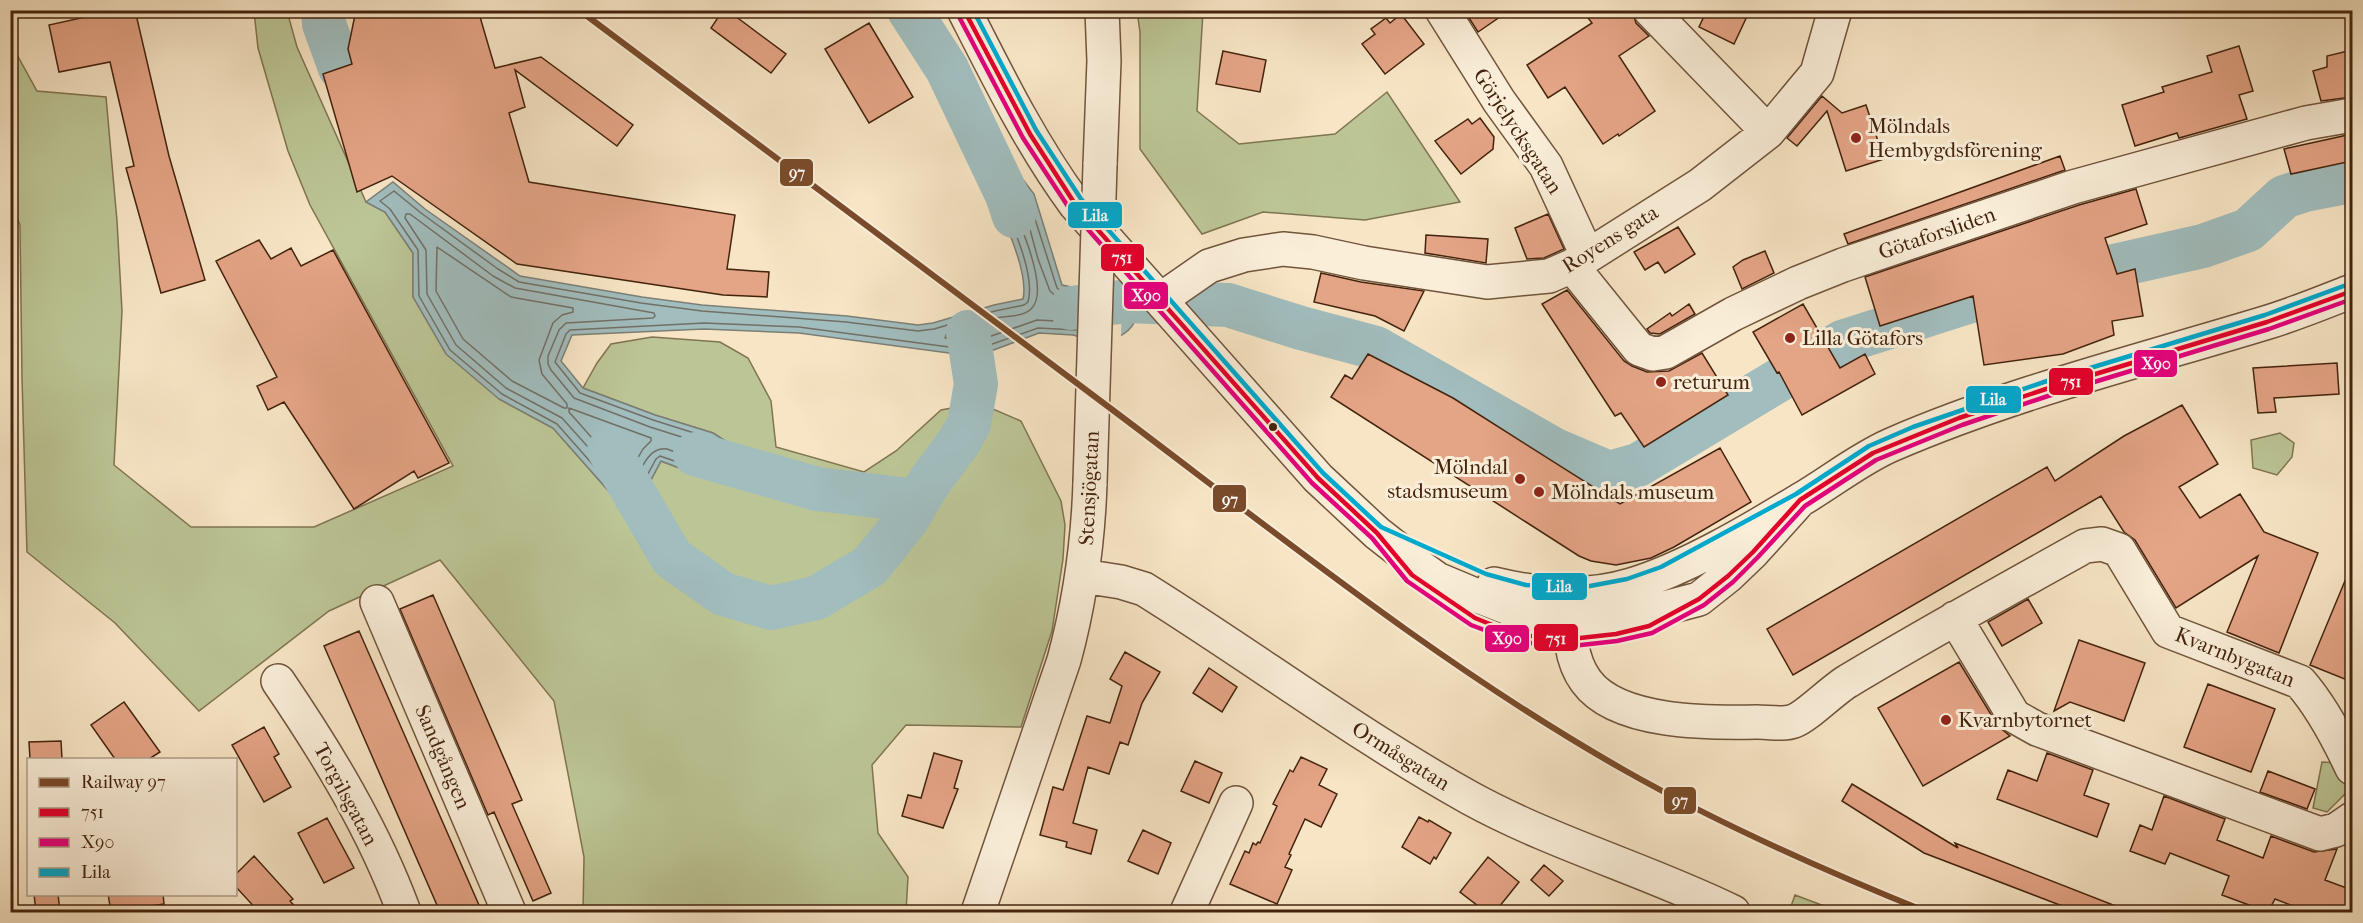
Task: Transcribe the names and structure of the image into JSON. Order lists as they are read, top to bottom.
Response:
{
  "streets": {
    "street": [
      "Görjelycksgatan",
      "Götaforsliden",
      "Royens gata",
      "Stensjögatan",
      "Kvarnbygatan",
      "Ormåsgatan",
      "Sandgången",
      "Torgilsgatan"
    ]
  },
  "crossings": [
    ["Görjelycksgatan", "Götaforsliden"],
    ["Görjelycksgatan", "Royens gata"],
    ["Götaforsliden", "Royens gata"],
    ["Stensjögatan", "Ormåsgatan"]
  ],
  "places": [
    "Mölndals Hembygdsförening",
    "Lilla Götafors",
    "returum",
    "Mölndal stadsmuseum",
    "Mölndals museum",
    "Kvarnbytornet"
  ],
  "lines": [
    "rail line 97",
    "transit line 751",
    "transit line Lila",
    "transit line X90"
  ],
  "legend": [
    "Railway 97",
    "751",
    "X90",
    "Lila"
  ]
}
